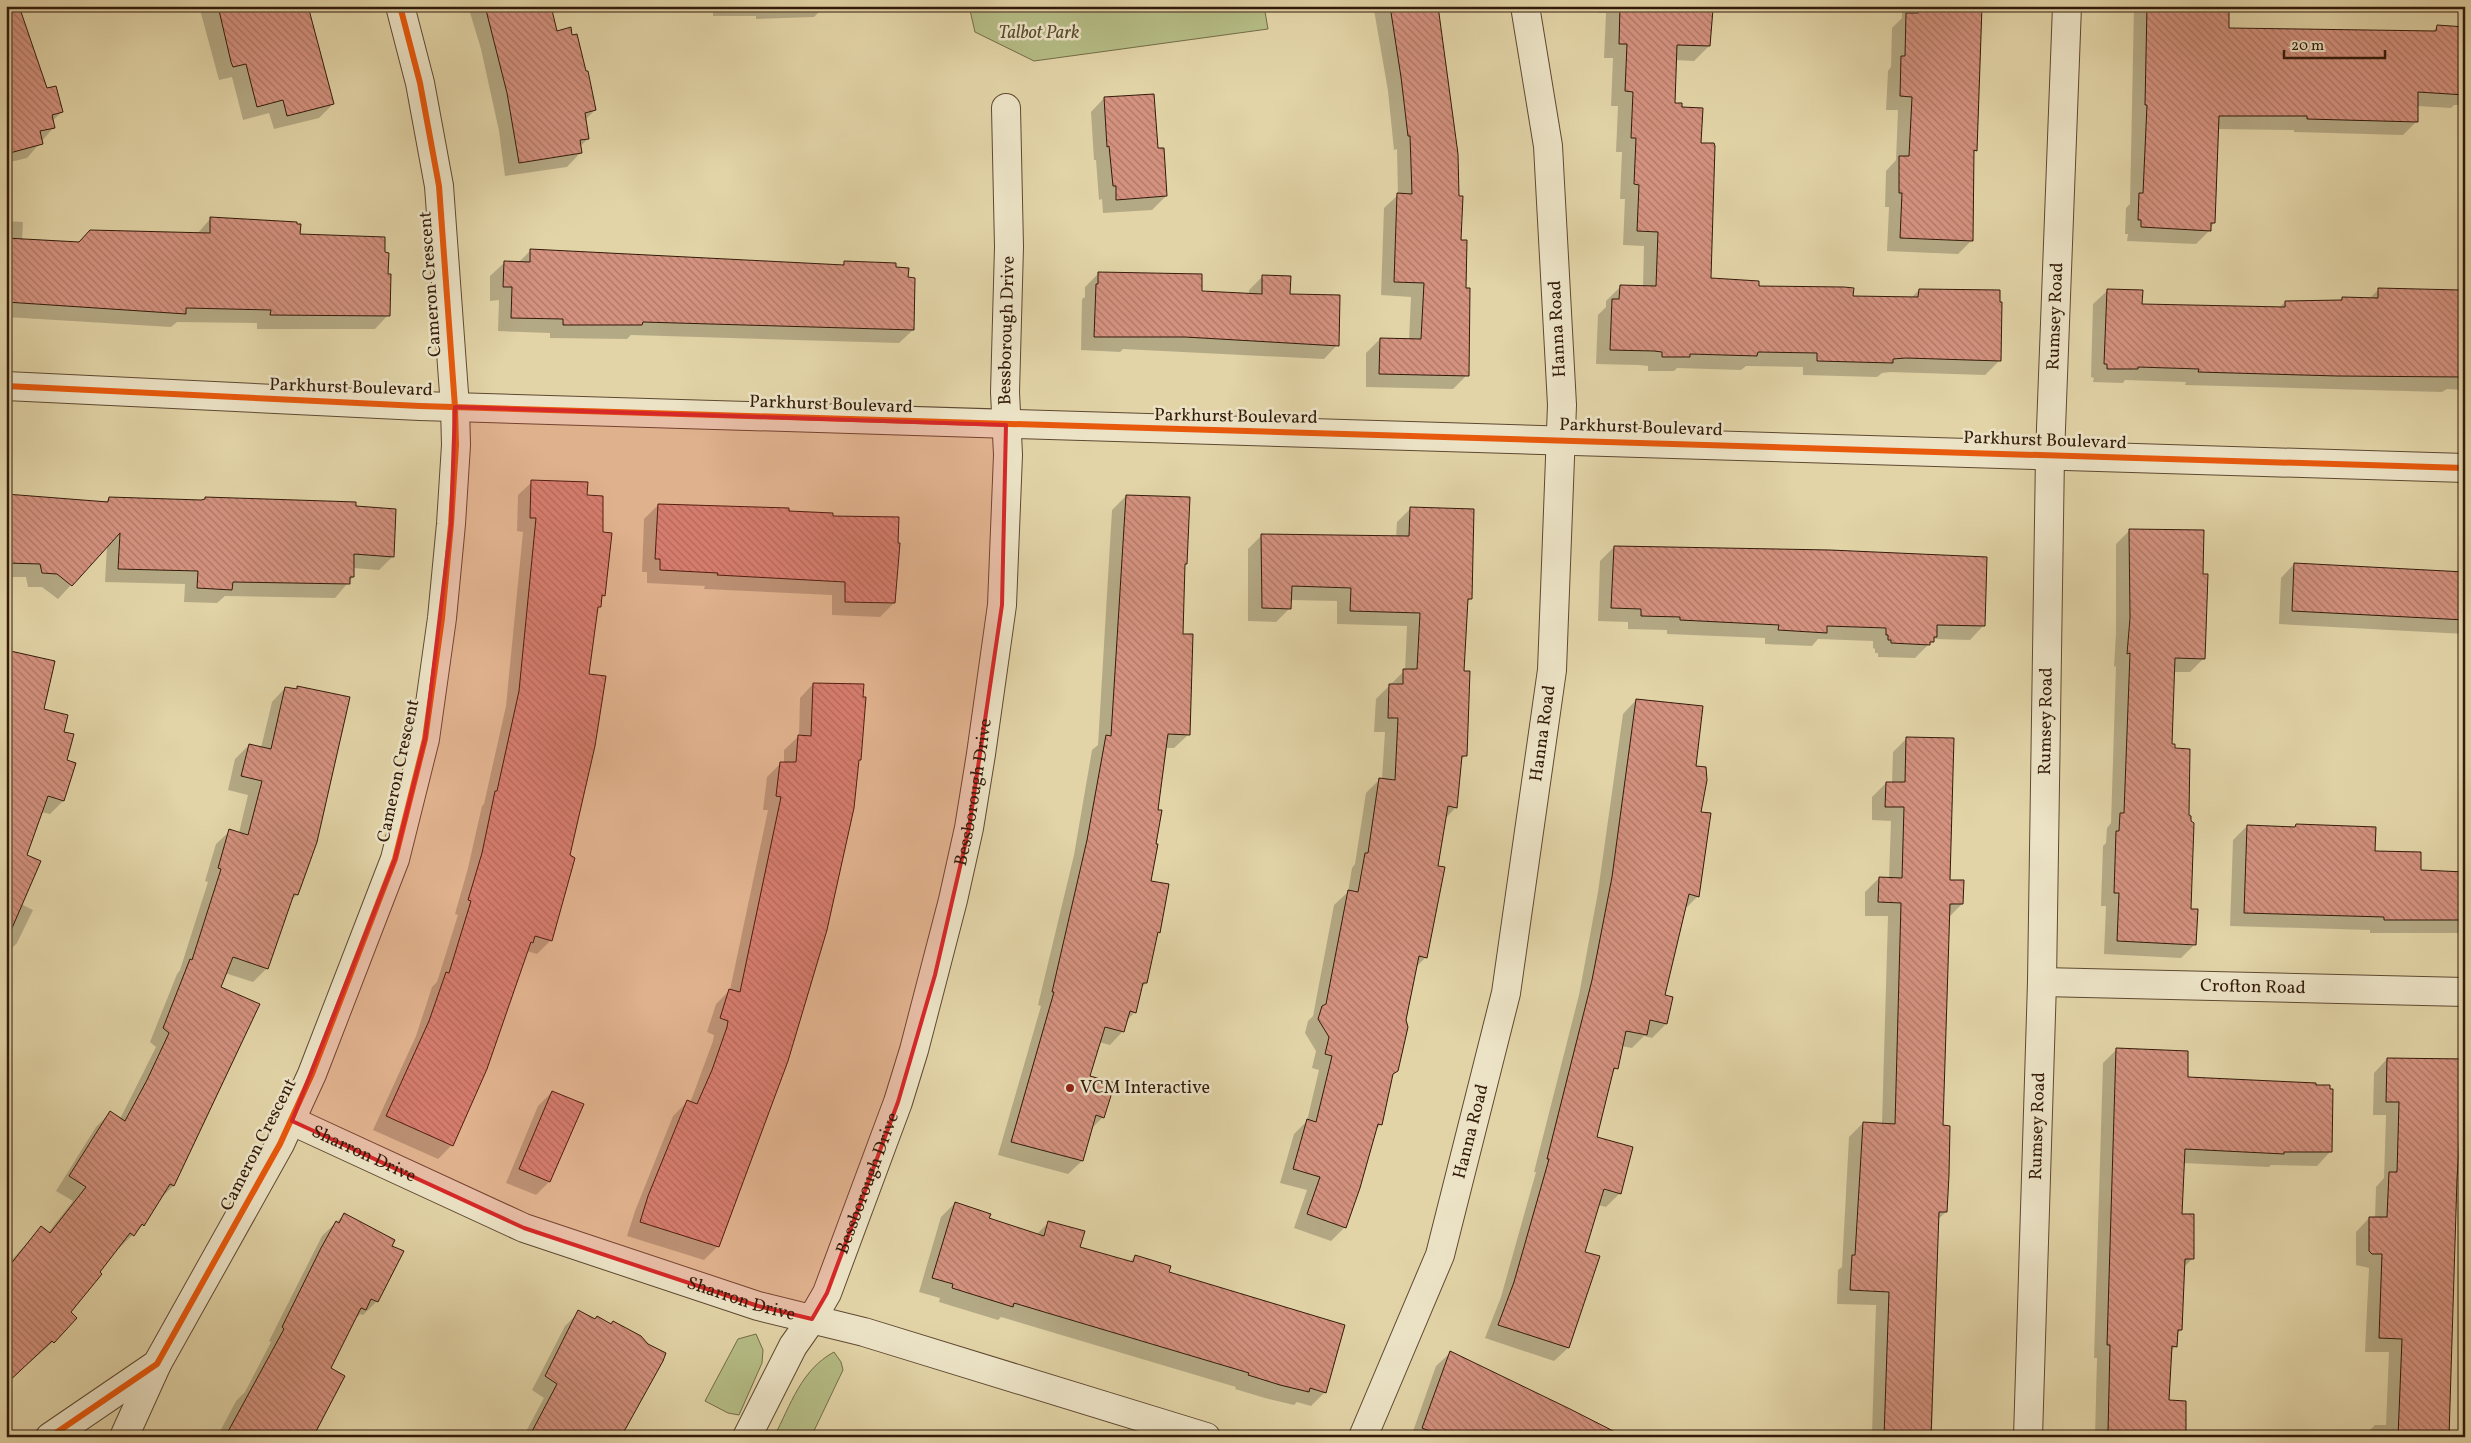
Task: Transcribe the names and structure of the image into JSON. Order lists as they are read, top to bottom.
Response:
{
  "streets": {
    "street": [
      "Cameron Crescent",
      "Rumsey Road",
      "Hanna Road",
      "Bessborough Drive",
      "Parkhurst Boulevard",
      "Crofton Road",
      "Sharron Drive"
    ]
  },
  "crossings": [
    ["Cameron Crescent", "Parkhurst Boulevard"],
    ["Cameron Crescent", "Sharron Drive"],
    ["Rumsey Road", "Parkhurst Boulevard"],
    ["Rumsey Road", "Crofton Road"],
    ["Hanna Road", "Parkhurst Boulevard"],
    ["Bessborough Drive", "Parkhurst Boulevard"],
    ["Bessborough Drive", "Sharron Drive"]
  ],
  "parks": ["Talbot Park"],
  "places": ["VCM Interactive"],
  "scale_bar": "20 m"
}
